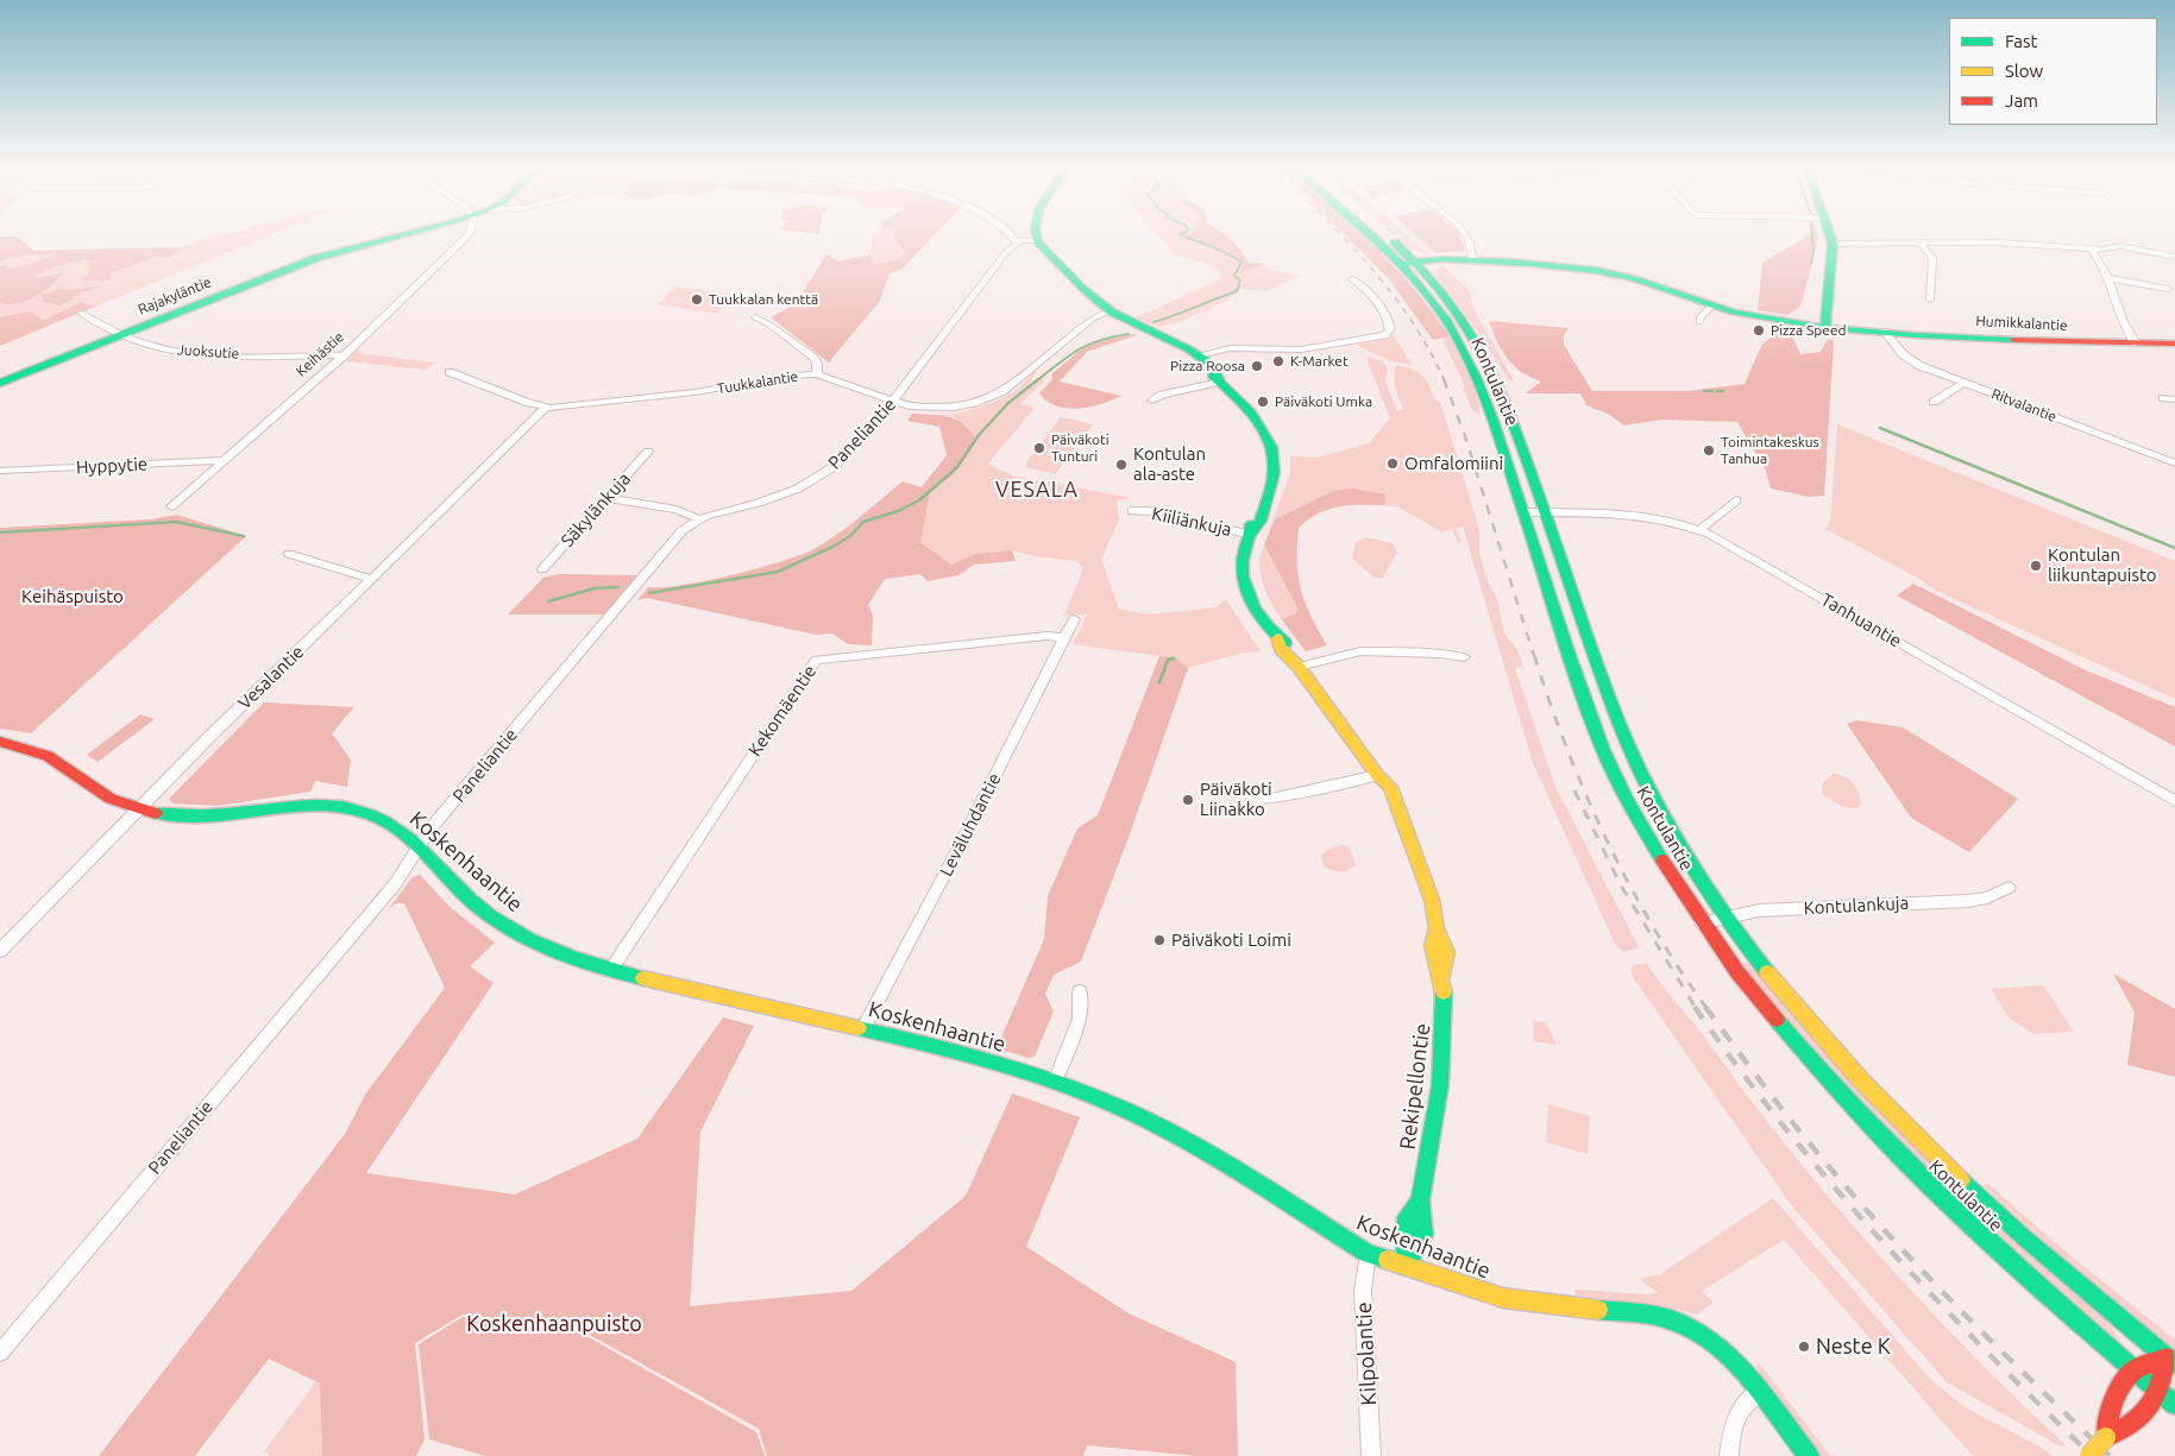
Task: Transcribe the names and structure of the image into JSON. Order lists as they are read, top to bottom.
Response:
{
  "streets": {
    "street": [
      "Rajakyläntie",
      "Humikkalantie",
      "Juoksutie",
      "Keihästie",
      "Kontulantie",
      "Tuukkalantie",
      "Ritvalantie",
      "Paneliantie",
      "Hyppytie",
      "Säkylänkuja",
      "Kiiliänkuja",
      "Tanhuantie",
      "Vesalantie",
      "Kekomäentie",
      "Leväluhdantie",
      "Koskenhaantie",
      "Kontulankuja",
      "Rekipellontie",
      "Kilpolantie"
    ]
  },
  "crossings": [
    ["Rajakyläntie", "Juoksutie"],
    ["Humikkalantie", "Kontulantie"],
    ["Humikkalantie", "Ritvalantie"],
    ["Juoksutie", "Keihästie"],
    ["Keihästie", "Hyppytie"],
    ["Kontulantie", "Tanhuantie"],
    ["Kontulantie", "Kontulankuja"],
    ["Tuukkalantie", "Paneliantie"],
    ["Tuukkalantie", "Vesalantie"],
    ["Paneliantie", "Koskenhaantie"],
    ["Kiiliänkuja", "Rekipellontie"],
    ["Vesalantie", "Koskenhaantie"],
    ["Kekomäentie", "Leväluhdantie"],
    ["Kekomäentie", "Koskenhaantie"],
    ["Leväluhdantie", "Koskenhaantie"],
    ["Koskenhaantie", "Rekipellontie"],
    ["Koskenhaantie", "Kilpolantie"]
  ],
  "districts": ["VESALA"],
  "parks": ["Keihäspuisto", "Koskenhaanpuisto"],
  "places": [
    "Tuukkalan kenttä",
    "Pizza Speed",
    "K-Market",
    "Pizza Roosa",
    "Päiväkoti Umka",
    "Päiväkoti Tunturi",
    "Toimintakeskus Tanhua",
    "Omfalomiini",
    "Kontulan ala-aste",
    "Kontulan liikuntapuisto",
    "Päiväkoti Liinakko",
    "Päiväkoti Loimi",
    "Neste K"
  ],
  "legend": ["Fast", "Slow", "Jam"]
}
